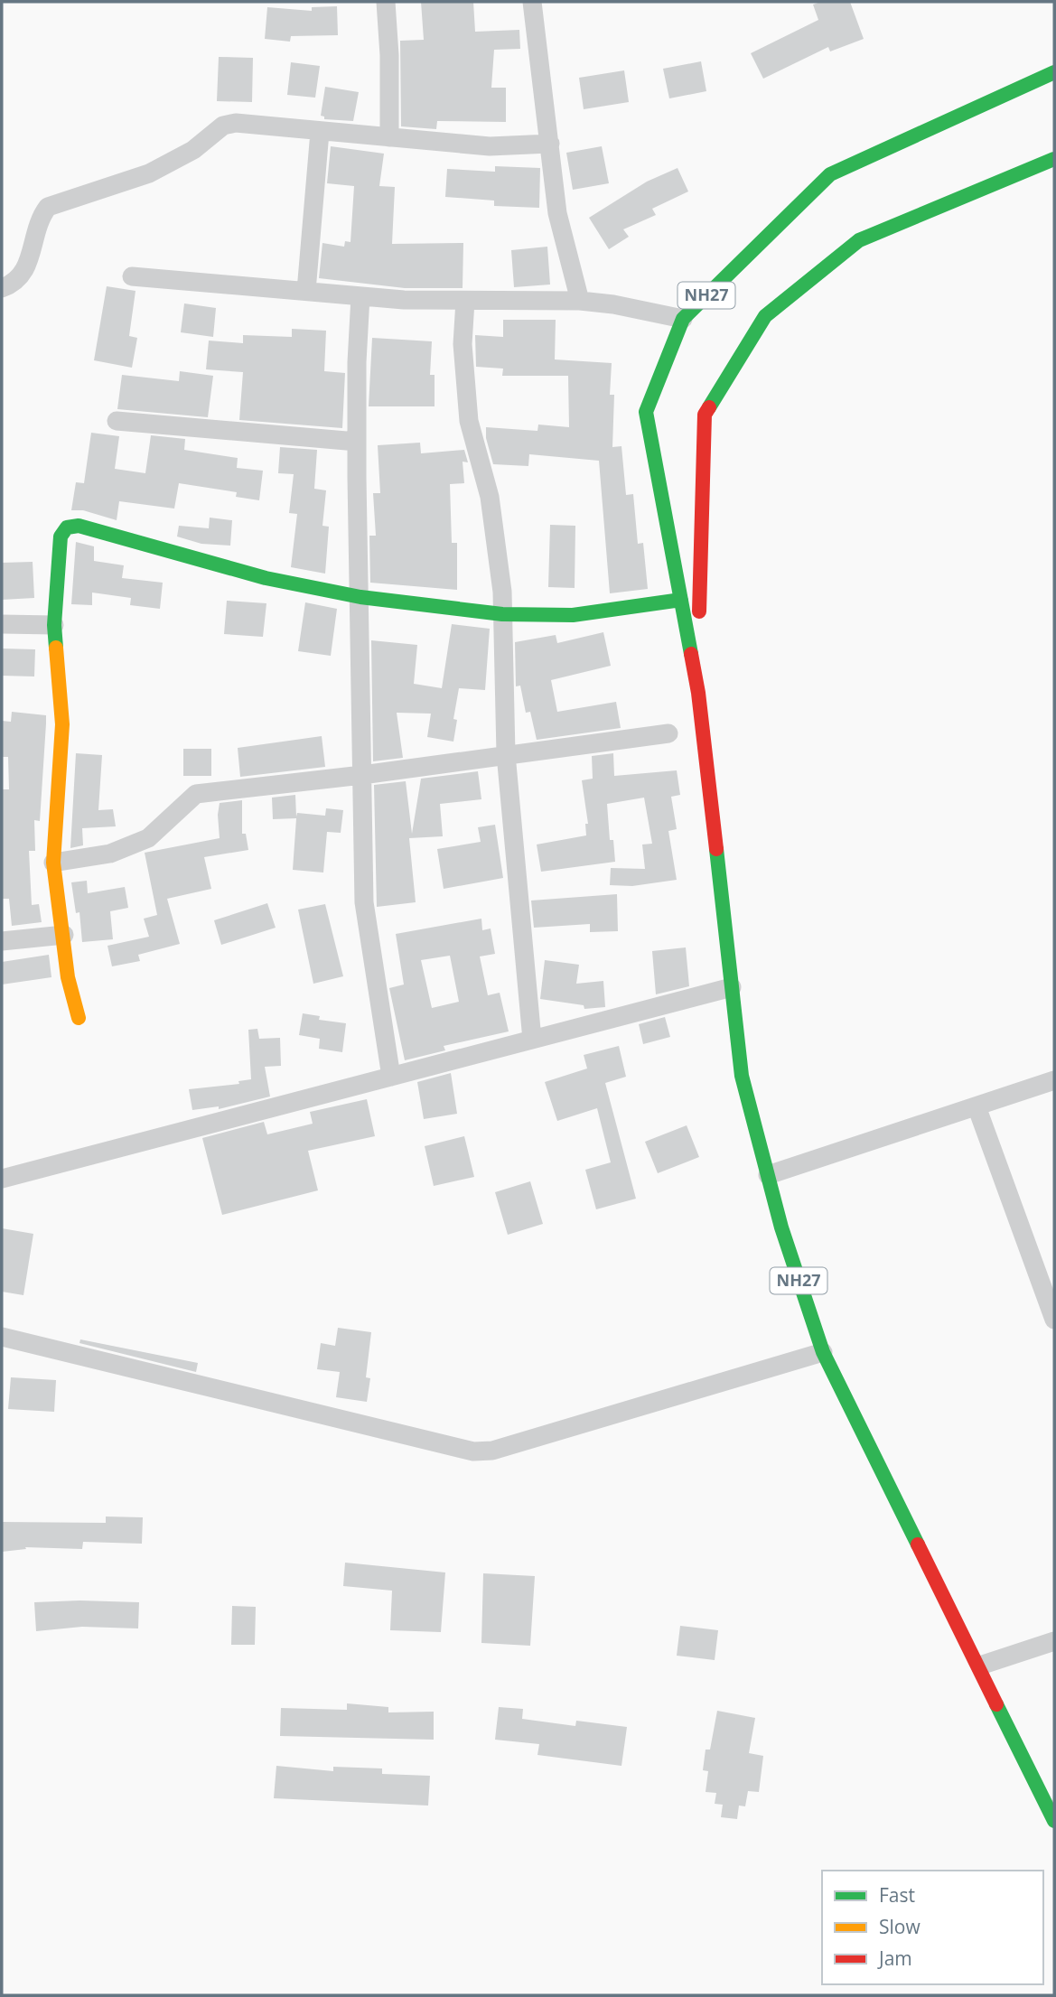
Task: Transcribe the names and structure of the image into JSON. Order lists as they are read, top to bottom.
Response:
{
  "streets": {
    "main road": ["NH27"]
  },
  "legend": ["Fast", "Slow", "Jam"]
}
